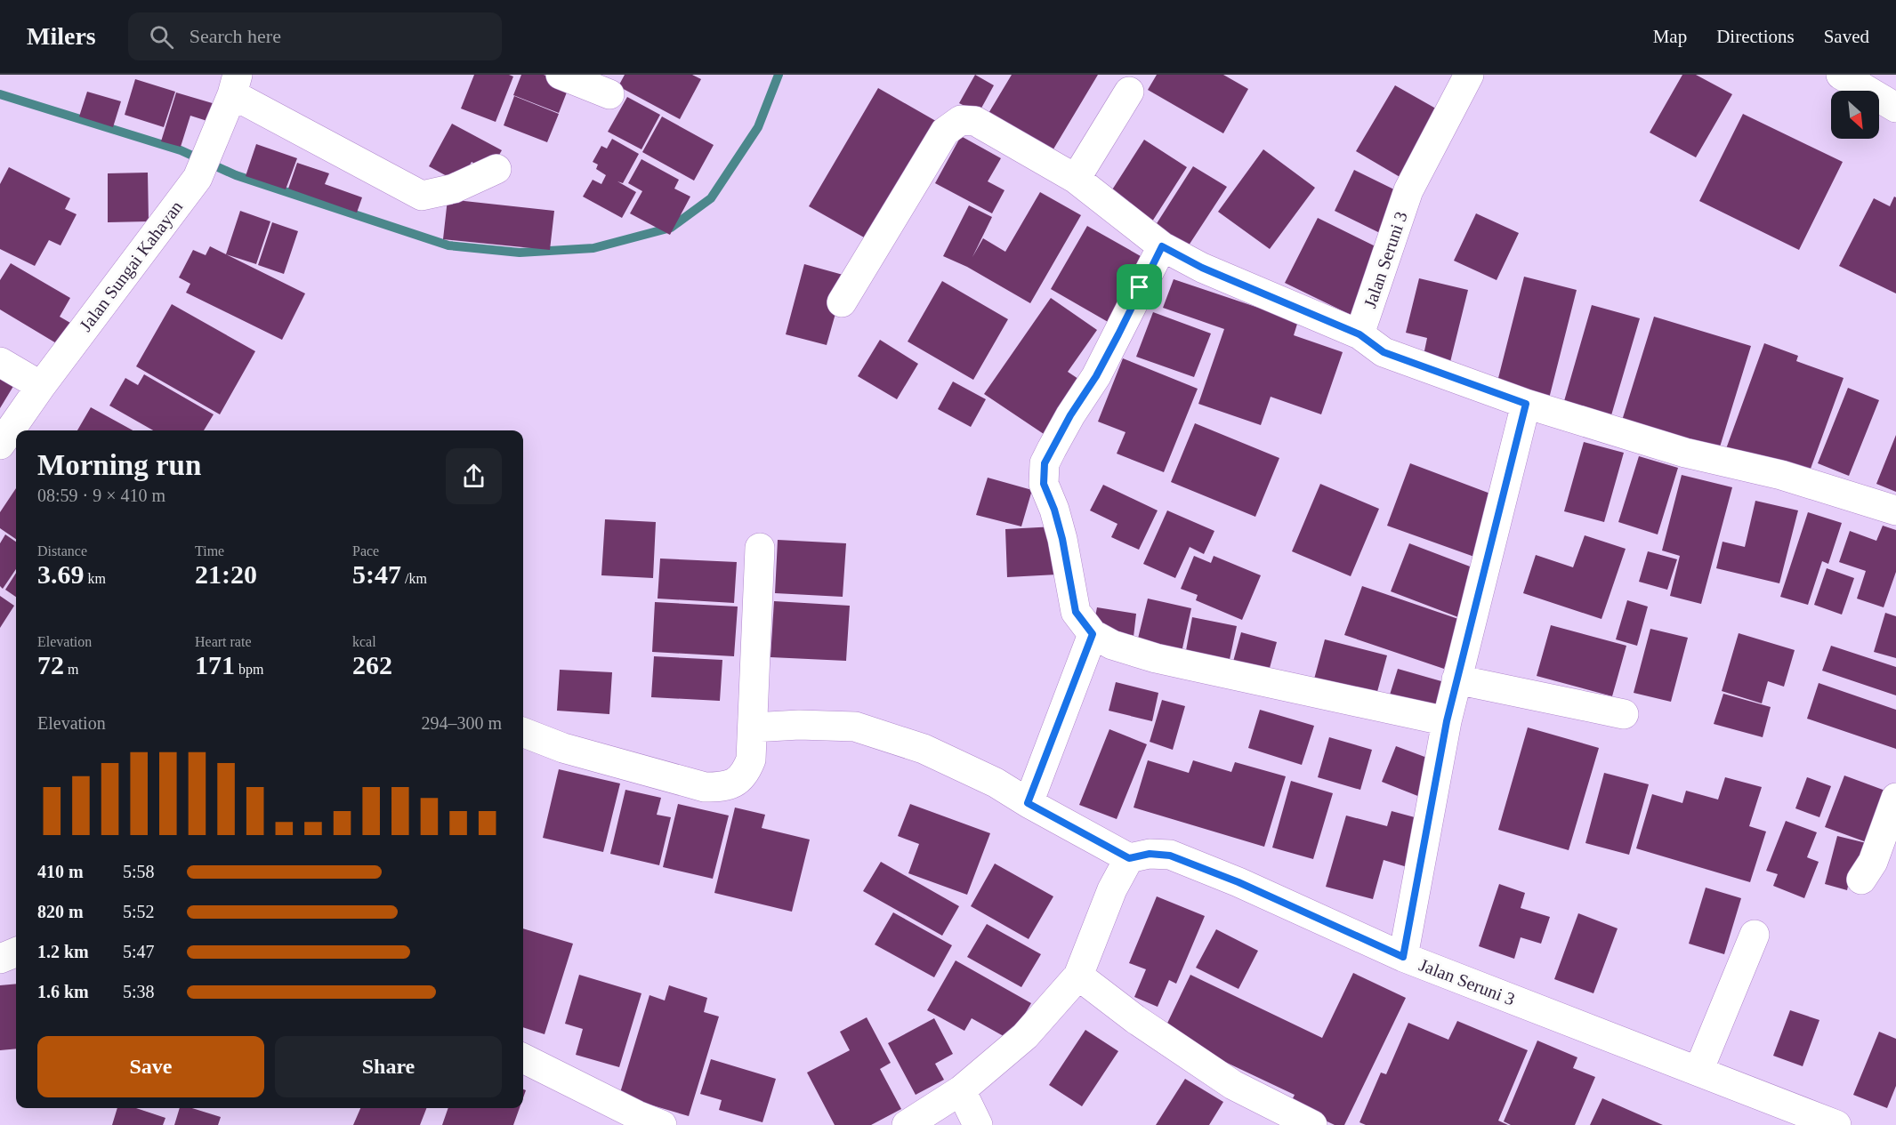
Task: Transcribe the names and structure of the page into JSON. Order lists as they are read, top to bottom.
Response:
{
  "streets": {
    "street": ["Jalan Seruni 3", "Jalan Sungai Kahayan"]
  },
  "north": "bottom right",
  "page": {
    "header": "Milers",
    "search": "Search here",
    "nav": ["Map", "Directions", "Saved"],
    "heading": ["Morning run", "08:59 · 9 × 410 m"],
    "stats": [
      ["Distance", "3.69 km"],
      ["Time", "21:20"],
      ["Pace", "5:47 /km"],
      ["Elevation", "72 m"],
      ["Heart rate", "171 bpm"],
      ["kcal", "262"]
    ],
    "chart": ["Elevation", "294–300 m"],
    "list": [
      {
        "name": "410 m",
        "note": "5:58"
      },
      {
        "name": "820 m",
        "note": "5:52"
      },
      {
        "name": "1.2 km",
        "note": "5:47"
      },
      {
        "name": "1.6 km",
        "note": "5:38"
      }
    ],
    "buttons": ["Save", "Share"]
  }
}
